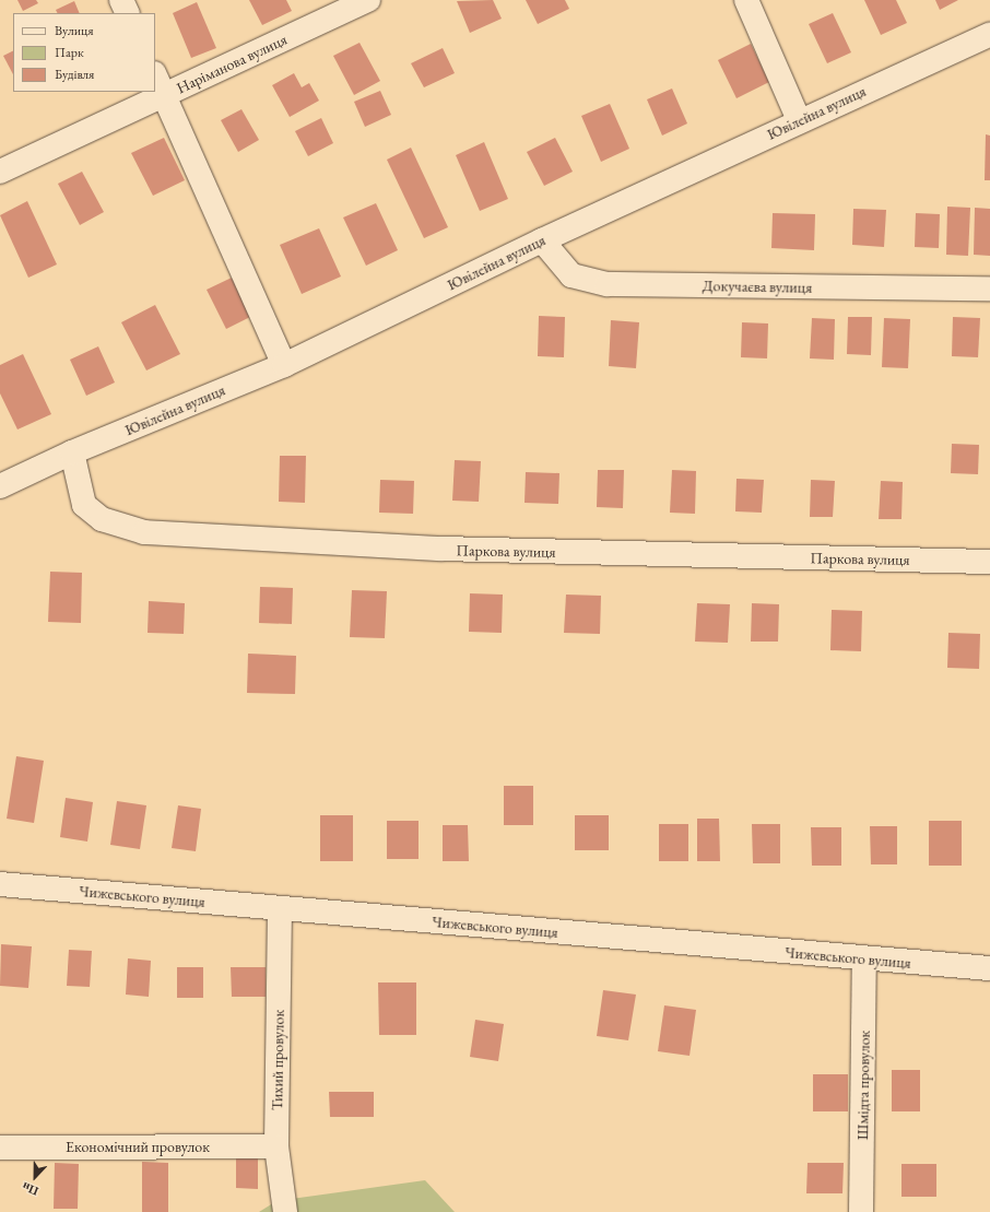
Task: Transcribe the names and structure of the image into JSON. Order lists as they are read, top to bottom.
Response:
{
  "streets": {
    "street": [
      "Наріманова вулиця",
      "Ювілейна вулиця",
      "Докучаєва вулиця",
      "Паркова вулиця",
      "Чижевського вулиця",
      "Тихий провулок",
      "Шмідта провулок",
      "Економічний провулок"
    ]
  },
  "crossings": [
    ["Ювілейна вулиця", "Докучаєва вулиця"],
    ["Ювілейна вулиця", "Паркова вулиця"],
    ["Чижевського вулиця", "Тихий провулок"],
    ["Чижевського вулиця", "Шмідта провулок"],
    ["Тихий провулок", "Економічний провулок"]
  ],
  "legend": ["Вулиця", "Парк", "Будівля"],
  "north": "bottom"
}
